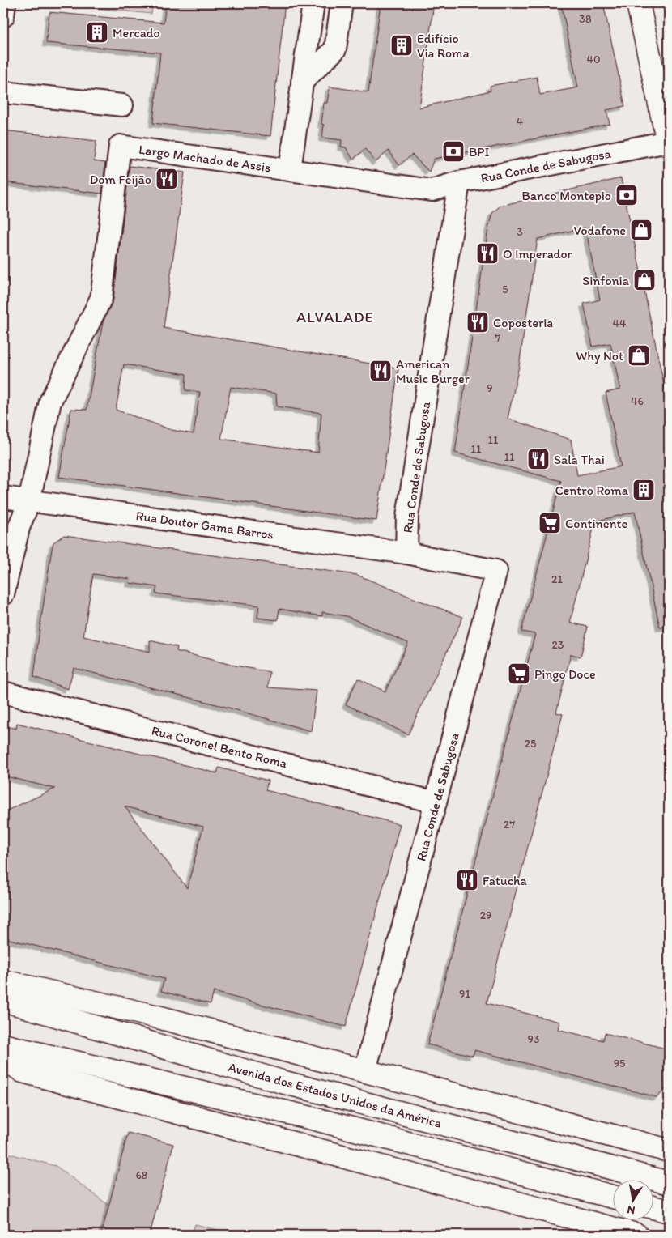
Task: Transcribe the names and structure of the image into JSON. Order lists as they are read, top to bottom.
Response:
{
  "streets": {
    "main road": ["Avenida dos Estados Unidos da América"],
    "street": [
      "Largo Machado de Assis",
      "Rua Conde de Sabugosa",
      "Rua Doutor Gama Barros",
      "Rua Coronel Bento Roma"
    ]
  },
  "crossings": [
    ["Largo Machado de Assis", "Rua Conde de Sabugosa"],
    ["Largo Machado de Assis", "Rua Doutor Gama Barros"],
    ["Rua Conde de Sabugosa", "Rua Doutor Gama Barros"],
    ["Rua Conde de Sabugosa", "Rua Coronel Bento Roma"]
  ],
  "districts": ["ALVALADE"],
  "places": {
    "building": ["Mercado", "Edifício Via Roma", "Centro Roma"],
    "bank": ["BPI", "Banco Montepio"],
    "restaurant": [
      "Dom Feijão",
      "O Imperador",
      "Coposteria",
      "American Music Burger",
      "Sala Thai",
      "Fatucha"
    ],
    "shop": ["Vodafone", "Sinfonia", "Why Not"],
    "supermarket": ["Continente", "Pingo Doce"]
  },
  "house_numbers": [
    "38",
    "40",
    "4",
    "3",
    "5",
    "44",
    "7",
    "9",
    "46",
    "11",
    "11",
    "11",
    "21",
    "23",
    "25",
    "27",
    "29",
    "91",
    "93",
    "95",
    "68"
  ],
  "north": "bottom"
}
